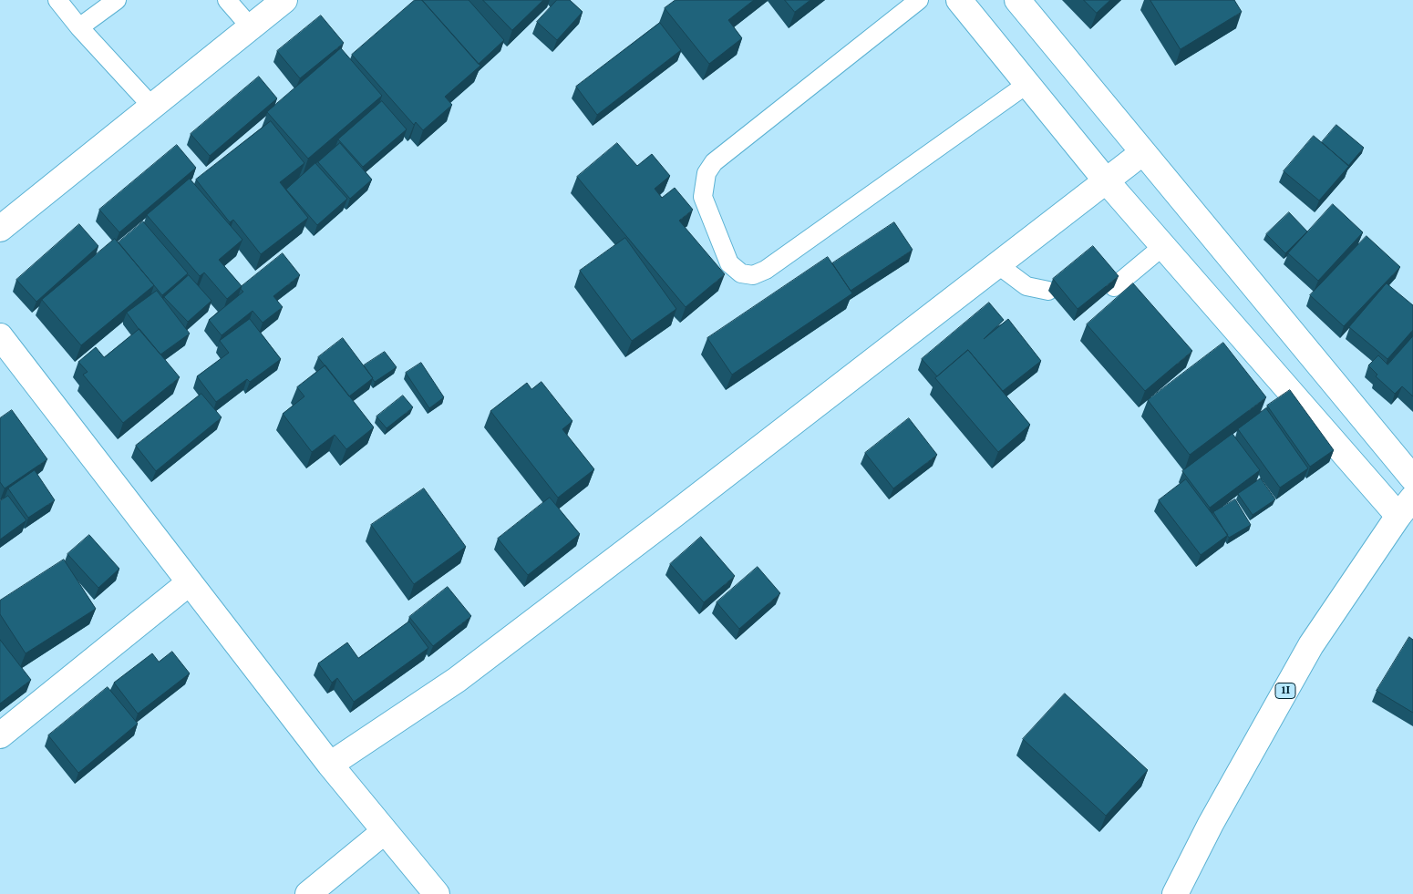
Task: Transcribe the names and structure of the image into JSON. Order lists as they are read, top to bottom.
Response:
{
  "streets": {
    "main road": ["1I"]
  }
}
